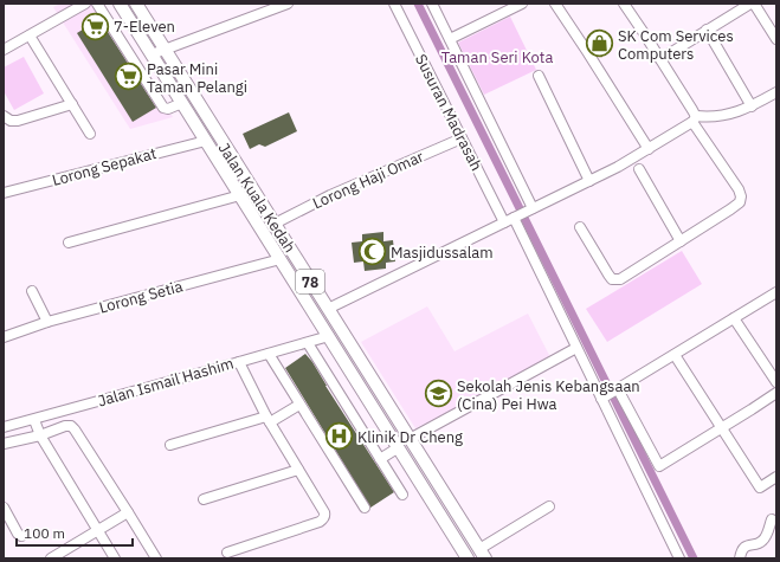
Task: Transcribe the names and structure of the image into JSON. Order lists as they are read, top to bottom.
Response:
{
  "streets": {
    "main road": ["Jalan Kuala Kedah", "78"],
    "street": [
      "Susuran Madrasah",
      "Lorong Sepakat",
      "Lorong Haji Omar",
      "Lorong Setia",
      "Jalan Ismail Hashim"
    ]
  },
  "crossings": [
    ["Susuran Madrasah", "Lorong Haji Omar"],
    ["Lorong Sepakat", "Jalan Kuala Kedah"],
    ["Lorong Haji Omar", "Jalan Kuala Kedah"],
    ["Jalan Kuala Kedah", "Lorong Setia"],
    ["Jalan Kuala Kedah", "Jalan Ismail Hashim"]
  ],
  "parks": ["Taman Seri Kota"],
  "places": {
    "supermarket": ["7-Eleven", "Pasar Mini Taman Pelangi"],
    "shop": ["SK Com Services Computers"],
    "mosque": ["Masjidussalam"],
    "school or university": ["Sekolah Jenis Kebangsaan (Cina) Pei Hwa"],
    "hospital": ["Klinik Dr Cheng"]
  },
  "scale_bar": "100 m"
}
